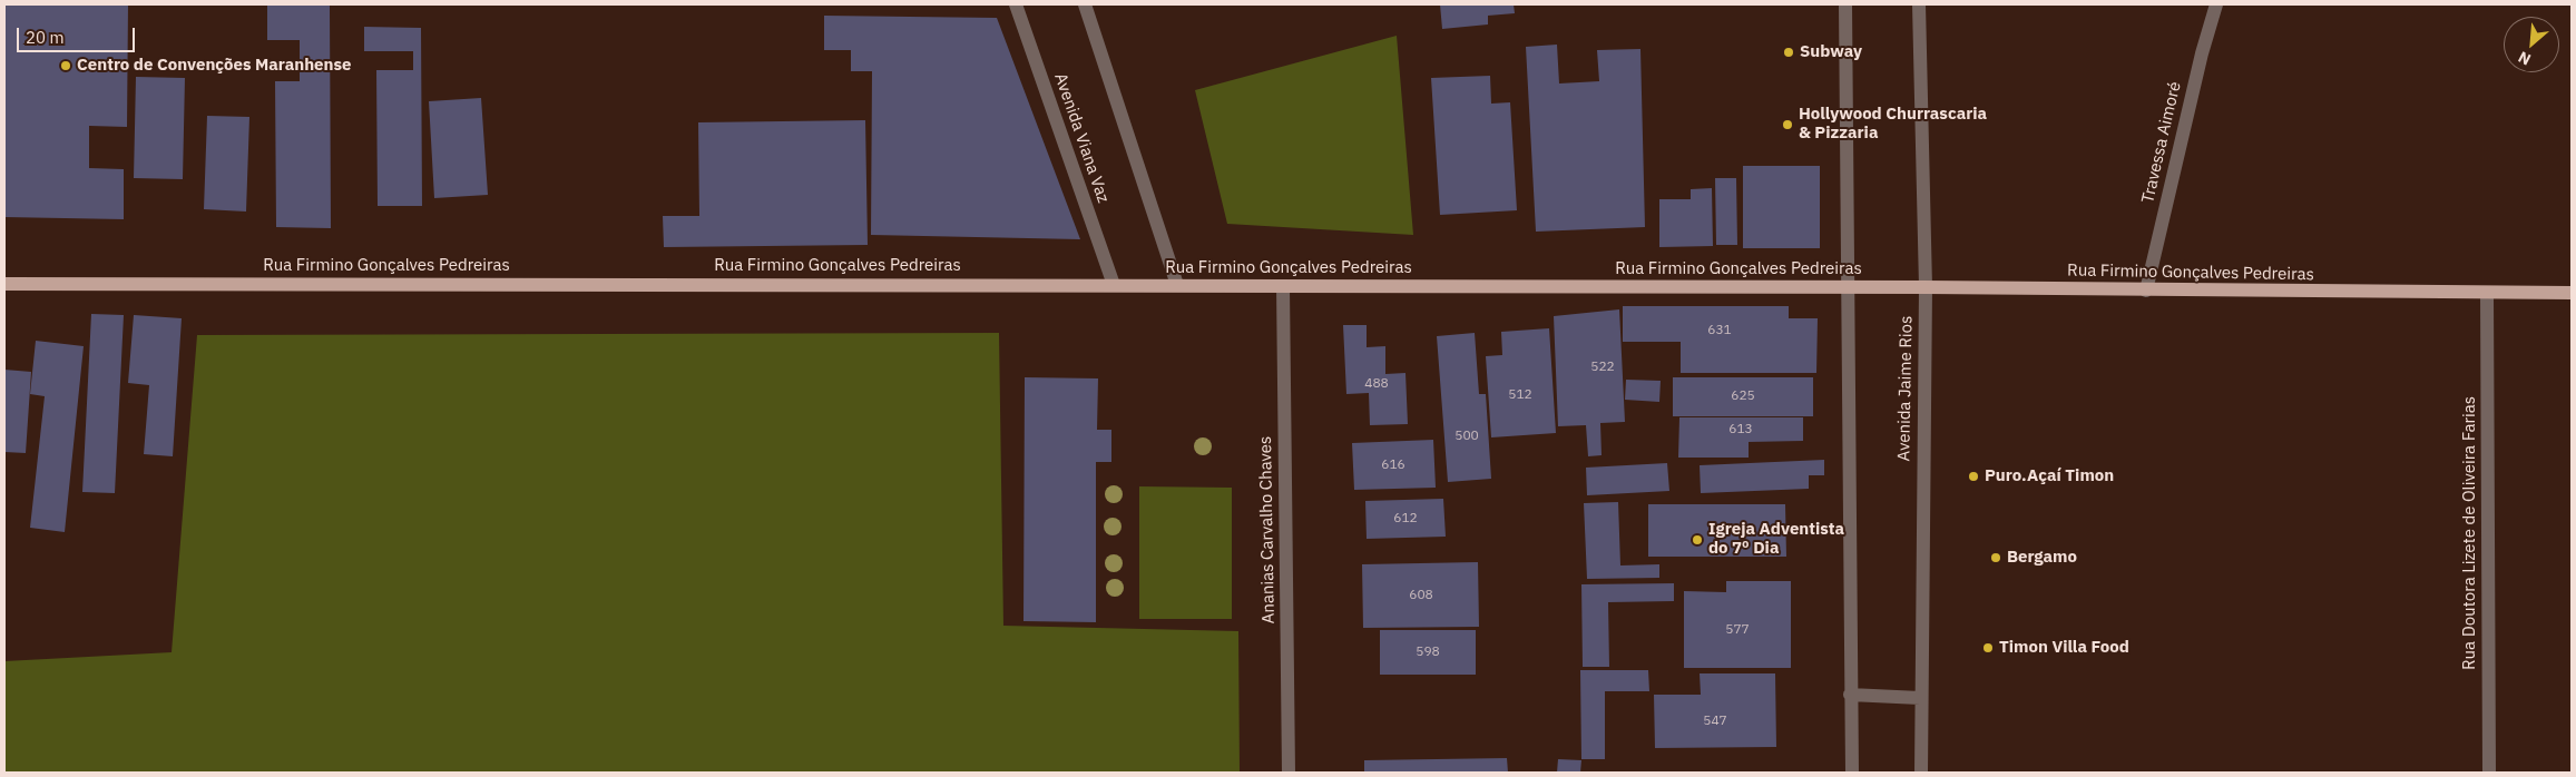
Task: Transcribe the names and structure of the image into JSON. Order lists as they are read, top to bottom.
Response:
{
  "streets": {
    "main road": ["Rua Firmino Gonçalves Pedreiras"],
    "street": [
      "Avenida Viana Vaz",
      "Travessa Aimoré",
      "Avenida Jaime Rios",
      "Ananias Carvalho Chaves",
      "Rua Doutora Lizete de Oliveira Farias"
    ]
  },
  "crossings": [
    ["Avenida Viana Vaz", "Rua Firmino Gonçalves Pedreiras"],
    ["Travessa Aimoré", "Rua Firmino Gonçalves Pedreiras"],
    ["Rua Firmino Gonçalves Pedreiras", "Avenida Jaime Rios"],
    ["Rua Firmino Gonçalves Pedreiras", "Ananias Carvalho Chaves"],
    ["Rua Firmino Gonçalves Pedreiras", "Rua Doutora Lizete de Oliveira Farias"]
  ],
  "places": [
    "Subway",
    "Centro de Convenções Maranhense",
    "Hollywood Churrascaria & Pizzaria",
    "Puro.Açaí Timon",
    "Igreja Adventista do 7º Dia",
    "Bergamo",
    "Timon Villa Food"
  ],
  "house_numbers": [
    "631",
    "522",
    "488",
    "512",
    "625",
    "613",
    "500",
    "616",
    "612",
    "608",
    "577",
    "598",
    "547"
  ],
  "scale_bar": "20 m",
  "north": "bottom left"
}
